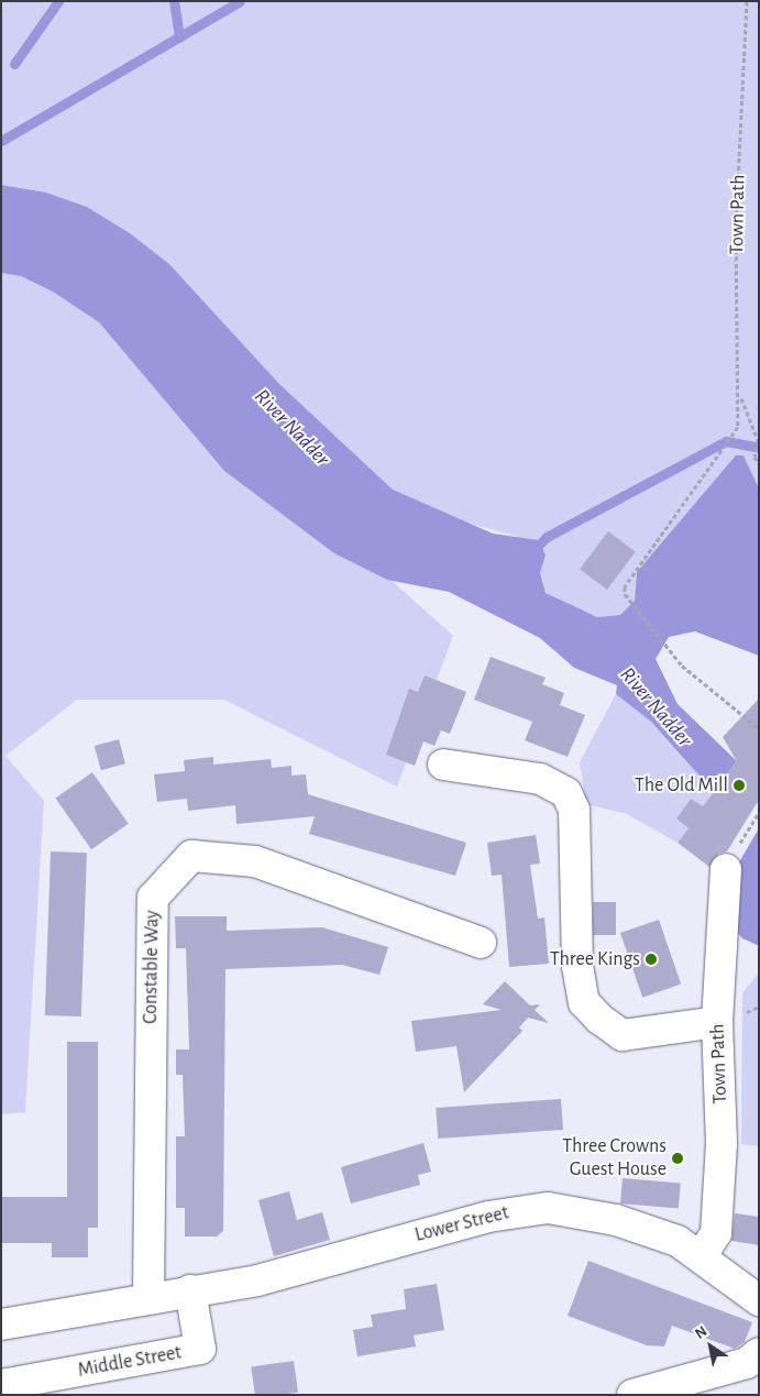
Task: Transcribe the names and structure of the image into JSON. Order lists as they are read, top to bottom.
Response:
{
  "streets": {
    "street": [
      "Town Path",
      "Constable Way",
      "Lower Street",
      "Middle Street"
    ]
  },
  "crossings": [
    ["Town Path", "Lower Street"],
    ["Constable Way", "Lower Street"],
    ["Lower Street", "Middle Street"]
  ],
  "water": ["River Nadder"],
  "places": ["The Old Mill", "Three Kings", "Three Crowns Guest House"],
  "north": "top left"
}
